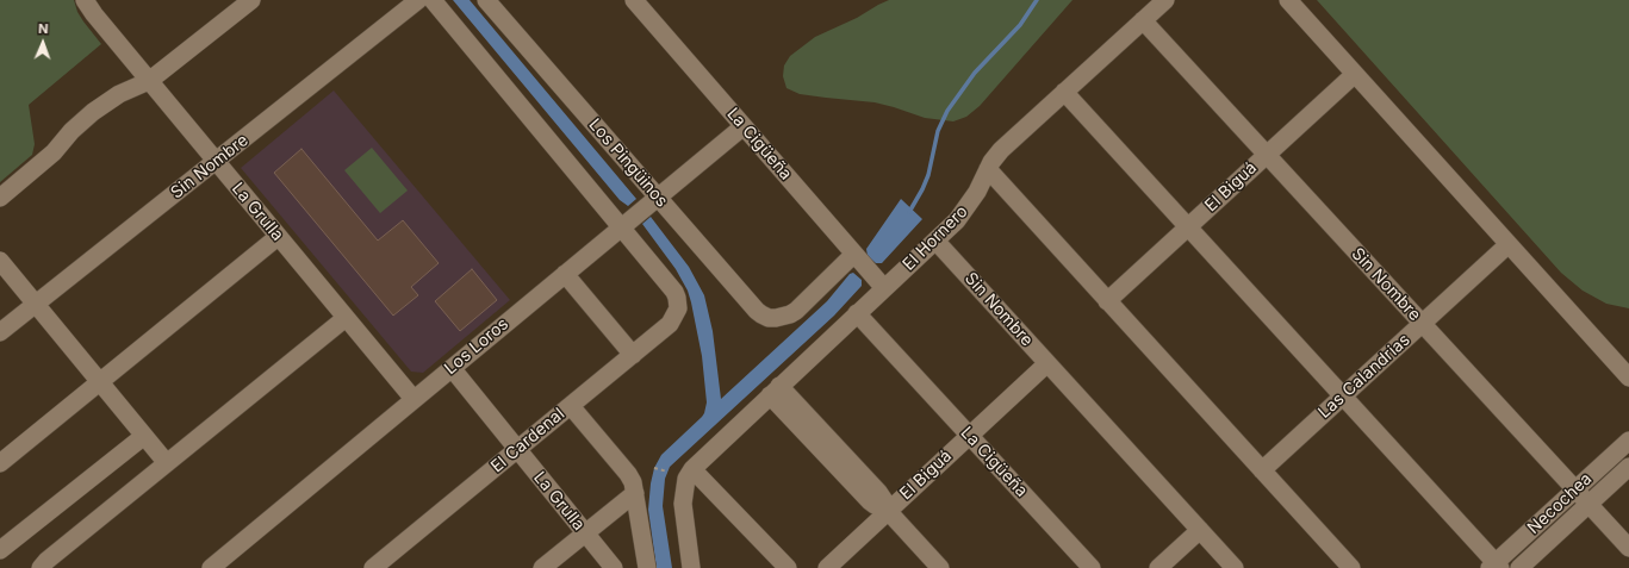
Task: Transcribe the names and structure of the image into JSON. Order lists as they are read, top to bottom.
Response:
{
  "streets": {
    "street": [
      "La Cigüeña",
      "Los Pingüinos",
      "Sin Nombre",
      "El Biguá",
      "La Grulla",
      "El Hornero",
      "Los Loros",
      "Las Calandrias",
      "El Cardenal",
      "Necochea"
    ]
  },
  "crossings": [
    ["La Cigüeña", "Los Pingüinos"],
    ["La Cigüeña", "El Biguá"],
    ["La Cigüeña", "El Hornero"],
    ["La Cigüeña", "Los Loros"],
    ["Los Pingüinos", "Los Loros"],
    ["Sin Nombre", "El Biguá"],
    ["Sin Nombre", "La Grulla"],
    ["Sin Nombre", "El Hornero"],
    ["Sin Nombre", "Las Calandrias"],
    ["Sin Nombre", "Necochea"],
    ["La Grulla", "Los Loros"],
    ["La Grulla", "El Cardenal"],
    ["Los Loros", "El Cardenal"]
  ],
  "north": "top"
}
